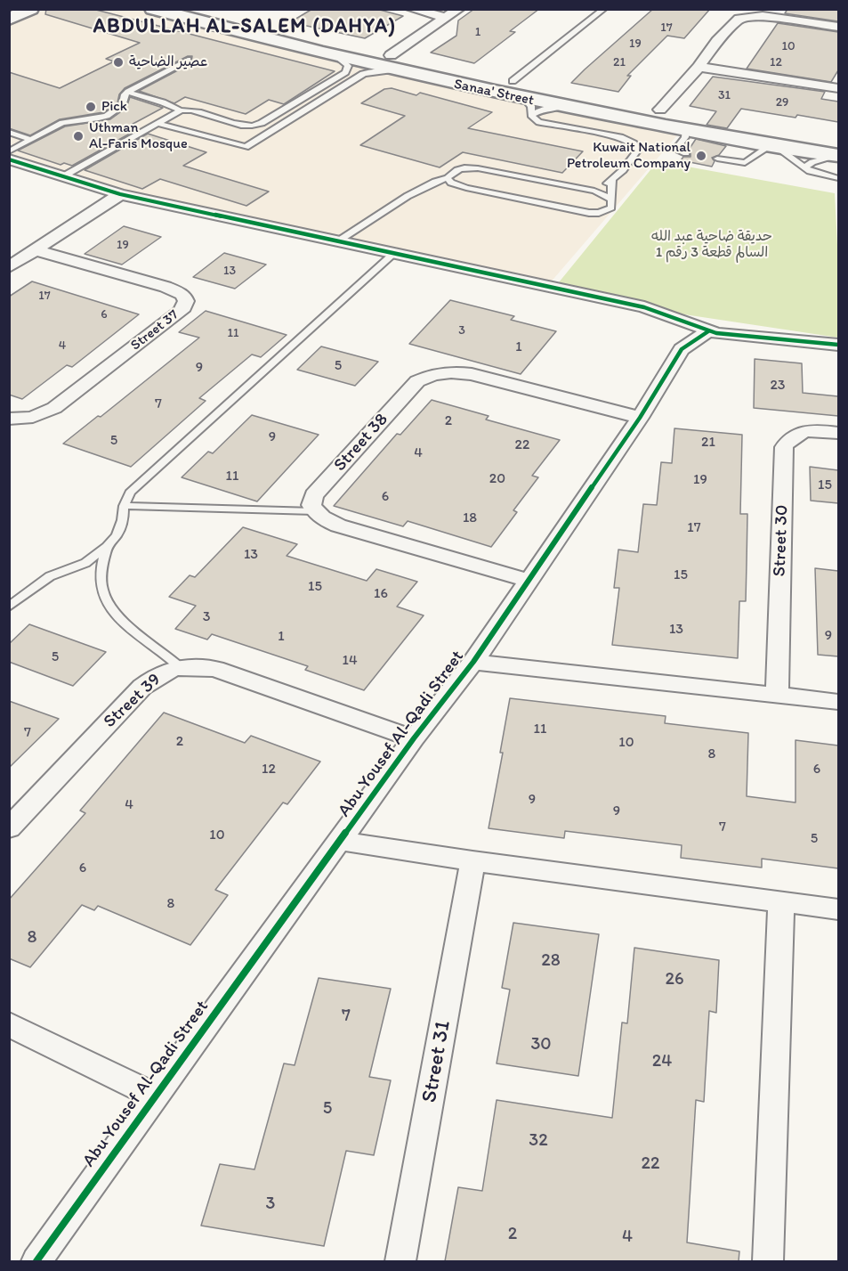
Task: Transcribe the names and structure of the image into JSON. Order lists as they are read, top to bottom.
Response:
{
  "streets": {
    "main road": ["Sanaa' Street"],
    "street": [
      "Street 37",
      "Street 38",
      "Street 30",
      "Street 39",
      "Abu Yousef Al-Qadi Street",
      "Street 31"
    ]
  },
  "crossings": [
    ["Street 38", "Abu Yousef Al-Qadi Street"],
    ["Street 39", "Abu Yousef Al-Qadi Street"]
  ],
  "districts": ["ABDULLAH AL-SALEM (DAHYA)"],
  "parks": ["حديقة ضاحية عبد الله السالم قطعة 3 رقم 1"],
  "places": [
    "عصير الضاحية",
    "Pick",
    "Uthman Al-Faris Mosque",
    "Kuwait National Petroleum Company"
  ],
  "house_numbers": [
    "17",
    "1",
    "19",
    "10",
    "21",
    "12",
    "31",
    "29",
    "19",
    "13",
    "17",
    "6",
    "3",
    "11",
    "4",
    "1",
    "5",
    "9",
    "23",
    "7",
    "2",
    "9",
    "5",
    "21",
    "22",
    "4",
    "11",
    "20",
    "19",
    "15",
    "6",
    "18",
    "17",
    "13",
    "15",
    "15",
    "16",
    "3",
    "13",
    "9",
    "1",
    "5",
    "14",
    "11",
    "7",
    "2",
    "10",
    "8",
    "12",
    "6",
    "9",
    "4",
    "9",
    "7",
    "10",
    "5",
    "6",
    "8",
    "8",
    "28",
    "26",
    "7",
    "30",
    "24",
    "5",
    "32",
    "22",
    "3",
    "2",
    "4"
  ]
}
